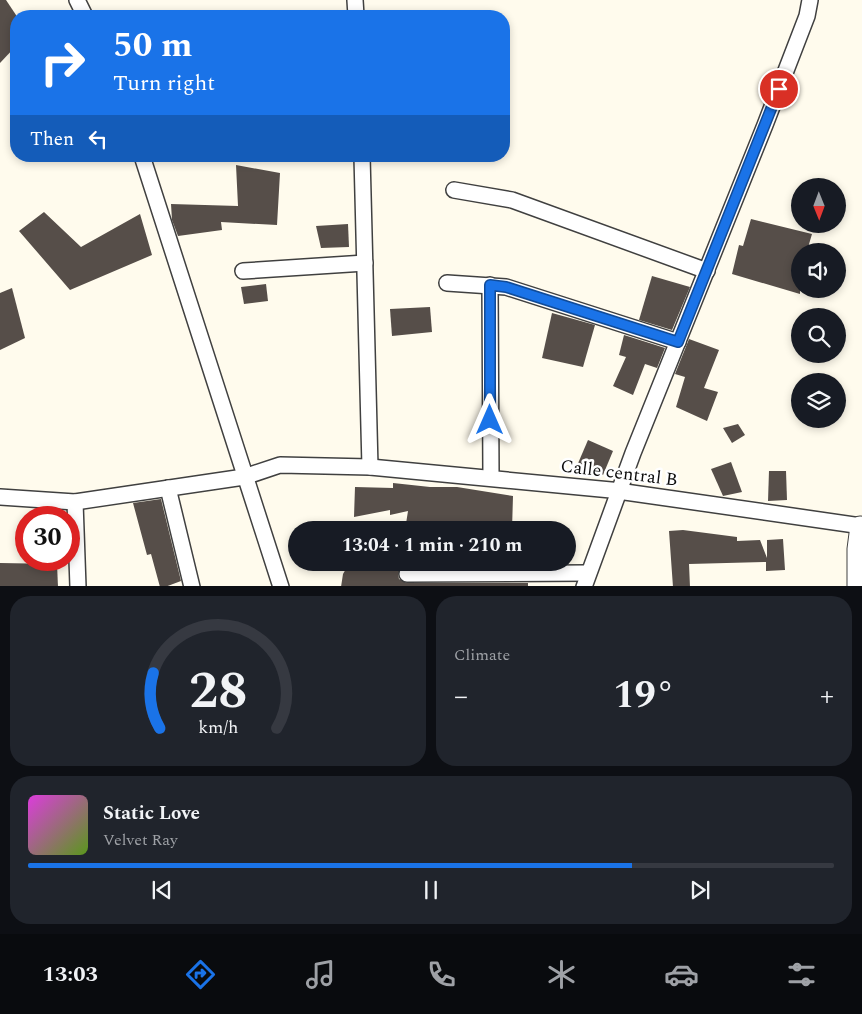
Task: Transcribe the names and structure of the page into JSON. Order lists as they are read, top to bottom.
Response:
{
  "streets": {
    "street": ["Calle central B"]
  },
  "north": "bottom",
  "page": {
    "turn": ["50 m", "Turn right"],
    "then": "Then",
    "limit": "30",
    "trip": "13:04 · 1 min · 210 m",
    "tile": "Climate",
    "heat": ["−", "19°", "+"],
    "song": ["Static Love", "Velvet Ray"],
    "tabs": "13:03",
    "gauge": ["28", "km/h"]
  }
}
